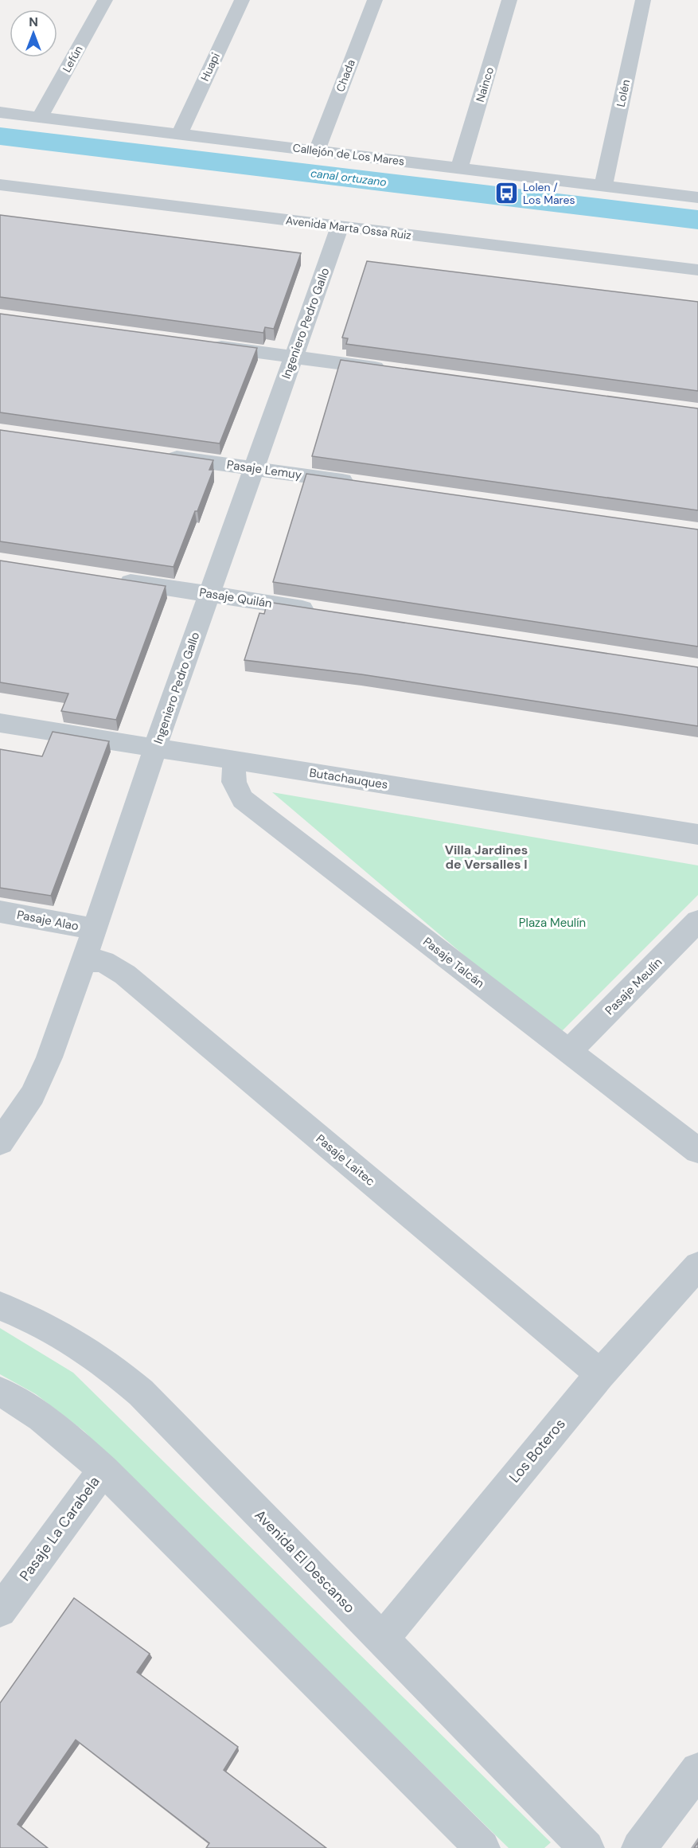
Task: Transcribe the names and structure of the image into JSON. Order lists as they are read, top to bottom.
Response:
{
  "streets": {
    "street": [
      "Lefún",
      "Huapi",
      "Chada",
      "Nainco",
      "Lolén",
      "Callejón de Los Mares",
      "Avenida Marta Ossa Ruiz",
      "Ingeniero Pedro Gallo",
      "Pasaje Lemuy",
      "Pasaje Quilán",
      "Butachauques",
      "Pasaje Alao",
      "Pasaje Talcán",
      "Pasaje Meulín",
      "Pasaje Laitec",
      "Los Boteros",
      "Pasaje La Carabela",
      "Avenida El Descanso"
    ]
  },
  "crossings": [
    ["Lefún", "Callejón de Los Mares"],
    ["Huapi", "Callejón de Los Mares"],
    ["Chada", "Callejón de Los Mares"],
    ["Nainco", "Callejón de Los Mares"],
    ["Lolén", "Callejón de Los Mares"],
    ["Avenida Marta Ossa Ruiz", "Ingeniero Pedro Gallo"],
    ["Ingeniero Pedro Gallo", "Pasaje Lemuy"],
    ["Ingeniero Pedro Gallo", "Pasaje Quilán"],
    ["Ingeniero Pedro Gallo", "Butachauques"],
    ["Ingeniero Pedro Gallo", "Pasaje Alao"],
    ["Ingeniero Pedro Gallo", "Pasaje Laitec"],
    ["Butachauques", "Pasaje Talcán"],
    ["Pasaje Talcán", "Pasaje Meulín"],
    ["Pasaje Laitec", "Los Boteros"],
    ["Los Boteros", "Avenida El Descanso"]
  ],
  "districts": ["Villa Jardines de Versalles I"],
  "water": ["canal ortuzano"],
  "parks": ["Plaza Meulín"],
  "places": {
    "bus stop": ["Lolen / Los Mares"]
  },
  "north": "top"
}
